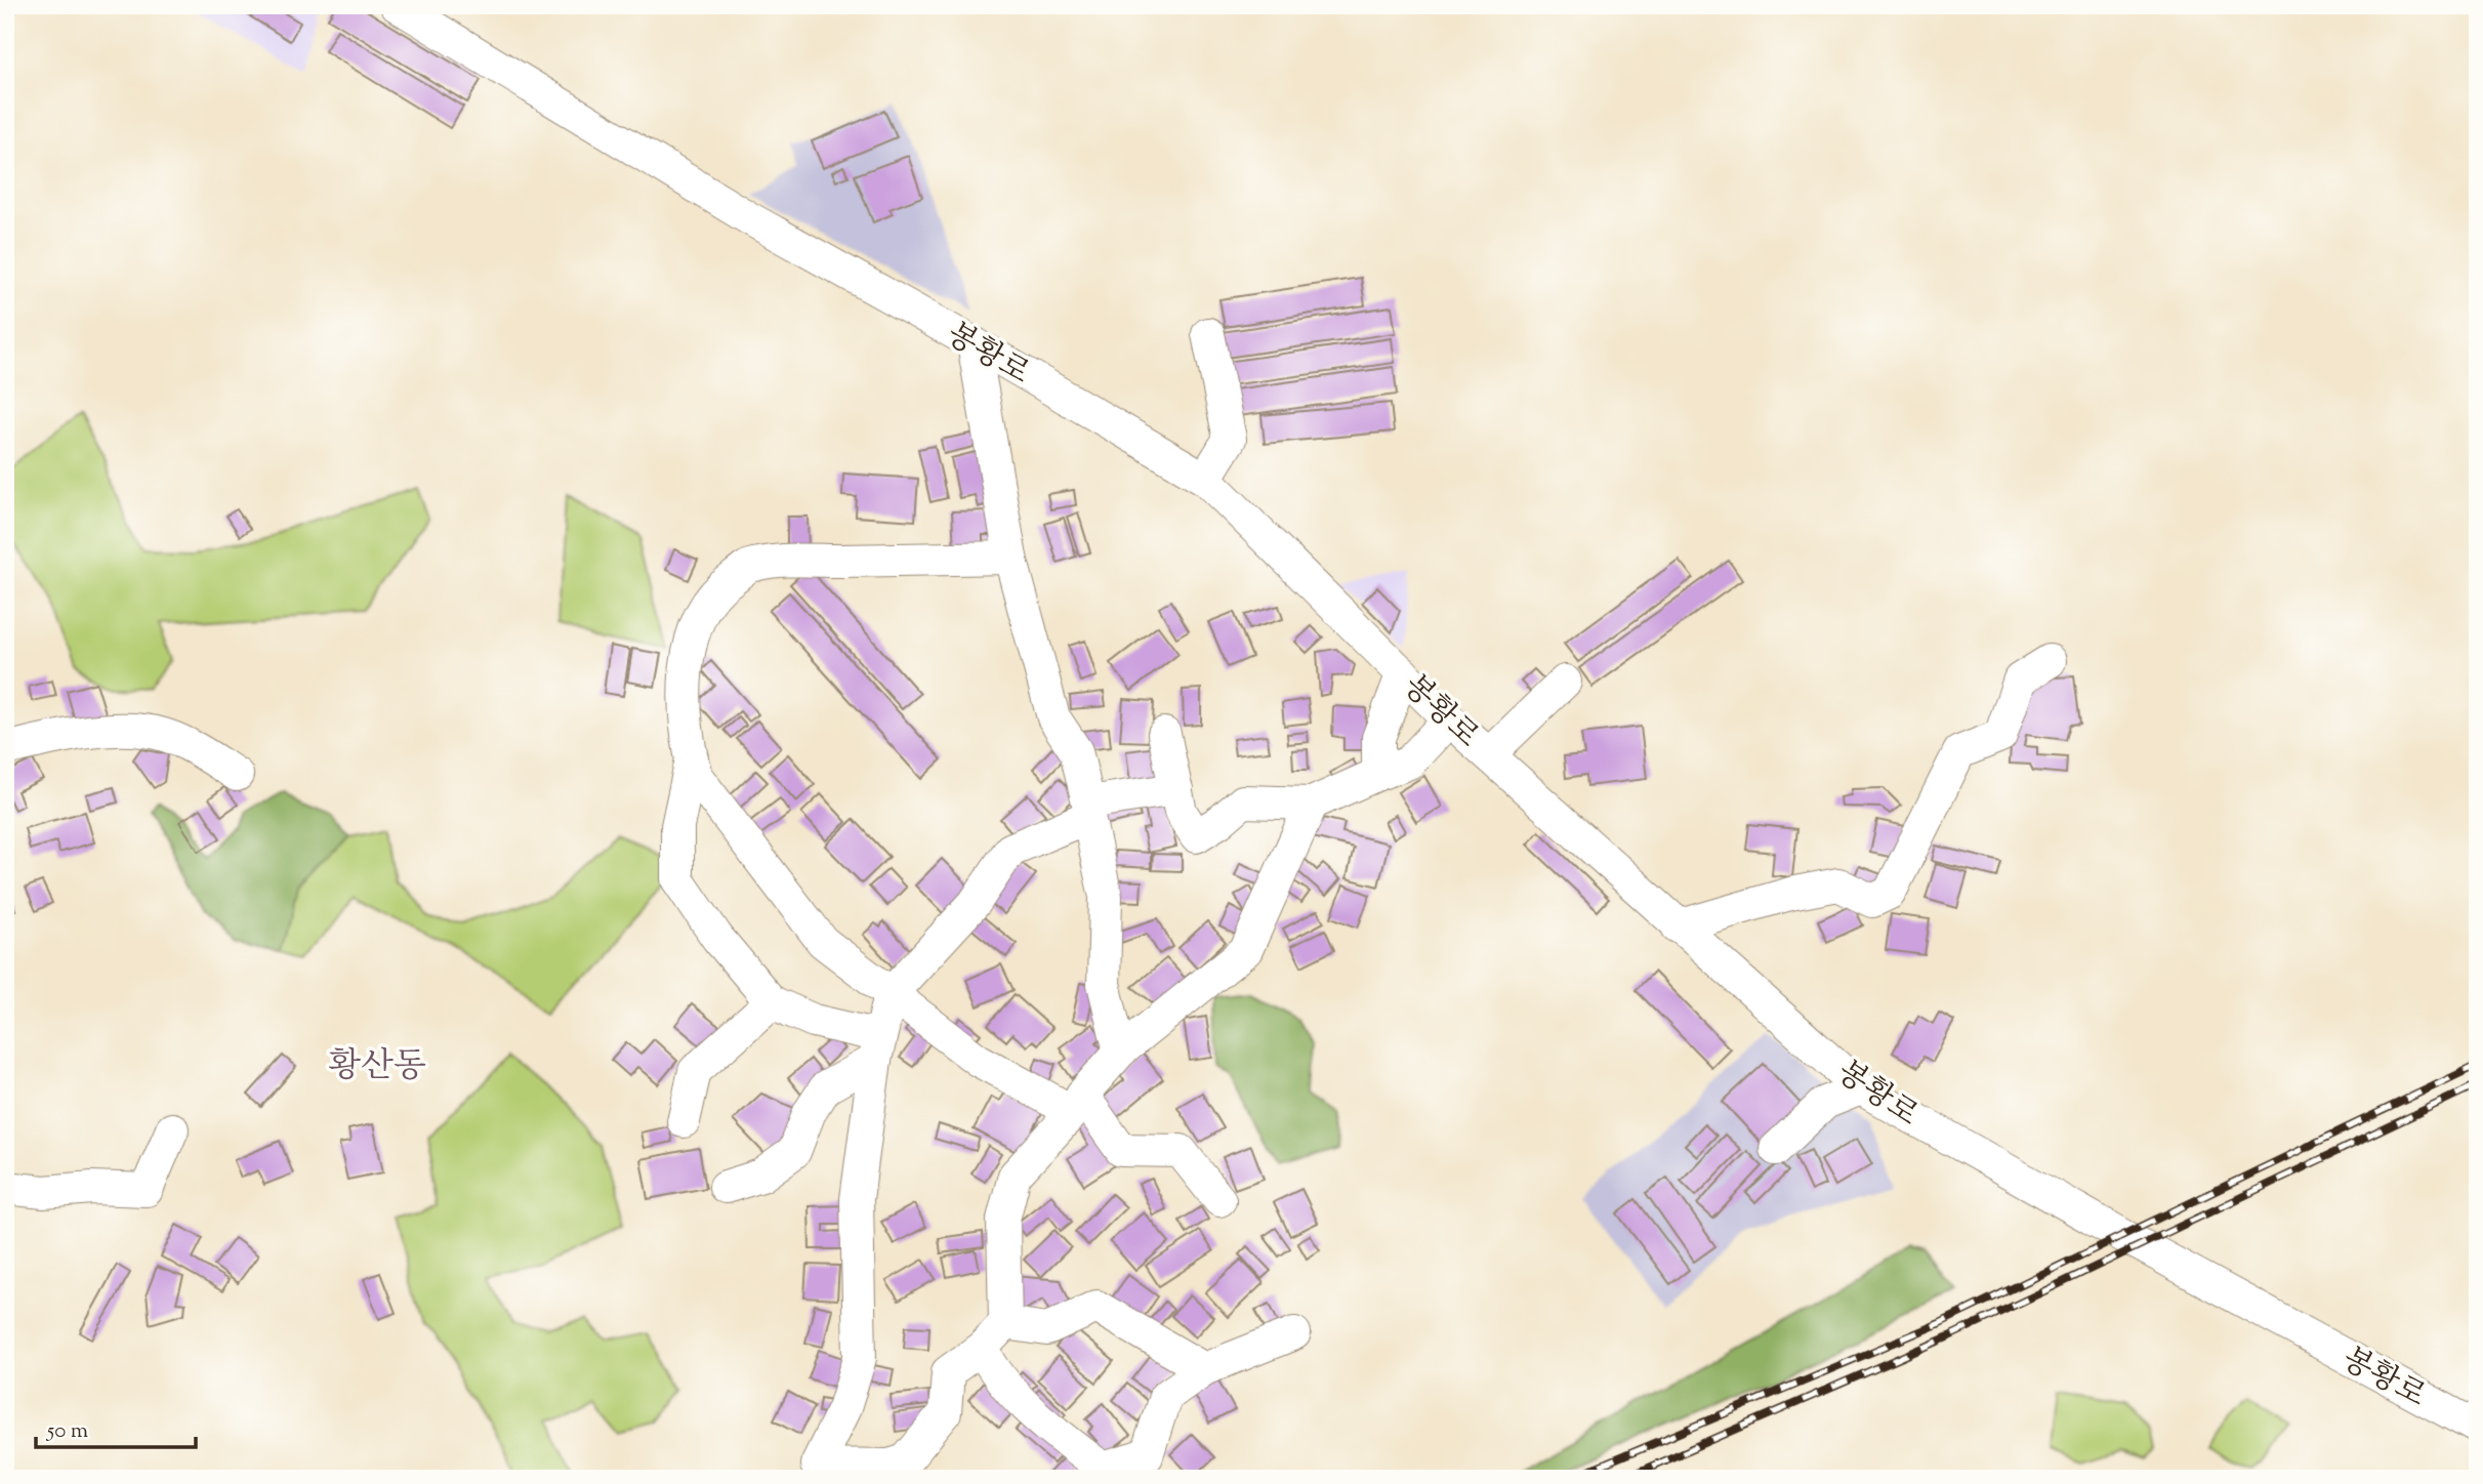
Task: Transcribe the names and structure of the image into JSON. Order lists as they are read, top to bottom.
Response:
{
  "streets": {
    "street": ["봉황로"]
  },
  "districts": ["황산동"],
  "scale_bar": "50 m"
}
